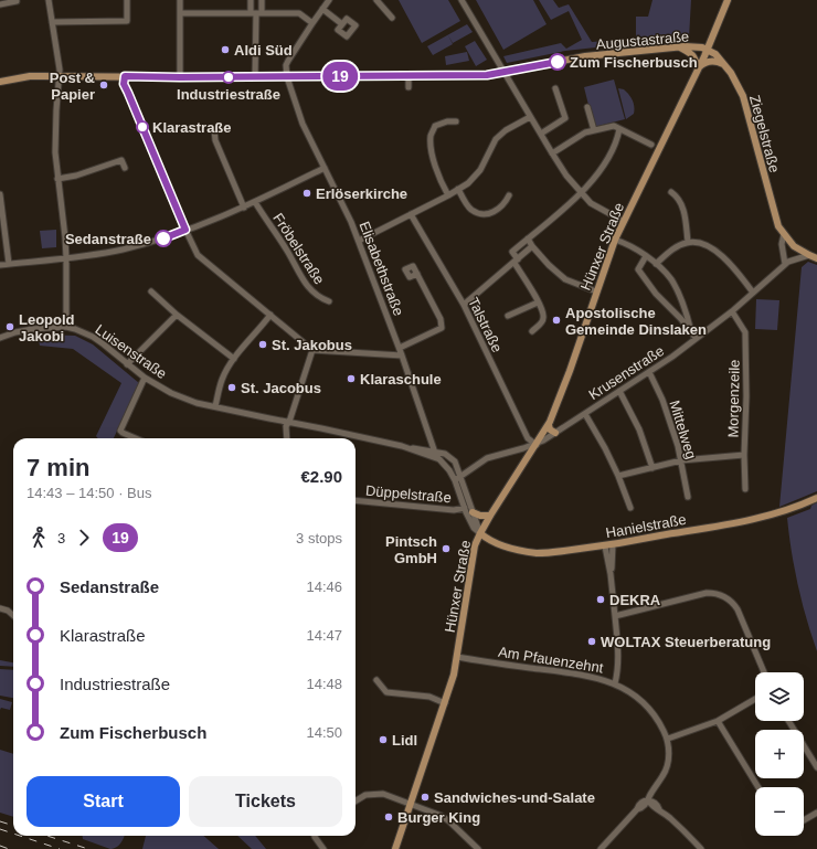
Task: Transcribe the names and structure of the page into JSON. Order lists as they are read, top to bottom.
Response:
{
  "streets": {
    "main road": [
      "Augustastraße",
      "Ziegelstraße",
      "Hünxer Straße",
      "Hanielstraße"
    ],
    "street": [
      "Fröbelstraße",
      "Elisabethstraße",
      "Talstraße",
      "Luisenstraße",
      "Krusenstraße",
      "Morgenzeile",
      "Mittelweg",
      "Düppelstraße",
      "Am Pfauenzehnt"
    ]
  },
  "crossings": [
    ["Augustastraße", "Ziegelstraße"],
    ["Augustastraße", "Hünxer Straße"],
    ["Augustastraße", "Elisabethstraße"],
    ["Ziegelstraße", "Hünxer Straße"],
    ["Ziegelstraße", "Krusenstraße"],
    ["Hünxer Straße", "Talstraße"],
    ["Hünxer Straße", "Luisenstraße"],
    ["Hünxer Straße", "Krusenstraße"],
    ["Hünxer Straße", "Hanielstraße"],
    ["Hünxer Straße", "Am Pfauenzehnt"],
    ["Elisabethstraße", "Luisenstraße"],
    ["Talstraße", "Krusenstraße"],
    ["Luisenstraße", "Hanielstraße"],
    ["Krusenstraße", "Morgenzeile"],
    ["Krusenstraße", "Mittelweg"]
  ],
  "places": [
    "Aldi Süd",
    "Zum Fischerbusch",
    "Industriestraße",
    "Post & Papier",
    "Klarastraße",
    "Erlöserkirche",
    "Sedanstraße",
    "Apostolische Gemeinde Dinslaken",
    "Leopold Jakobi",
    "St. Jakobus",
    "Klaraschule",
    "St. Jacobus",
    "Pintsch GmbH",
    "DEKRA",
    "WOLTAX Steuerberatung",
    "Lidl",
    "Sandwiches-und-Salate",
    "Burger King"
  ],
  "lines": ["bus line 19"],
  "page": {
    "on_map": "19",
    "heading": ["7 min", "14:43 – 14:50 · Bus", "€2.90"],
    "legs": ["3", "19", "3 stops"],
    "list": [
      {
        "name": "Sedanstraße",
        "value": "14:46"
      },
      {
        "name": "Klarastraße",
        "value": "14:47"
      },
      {
        "name": "Industriestraße",
        "value": "14:48"
      },
      {
        "name": "Zum Fischerbusch",
        "value": "14:50"
      }
    ],
    "map_buttons": ["+", "−"],
    "buttons": ["Start", "Tickets"]
  }
}
